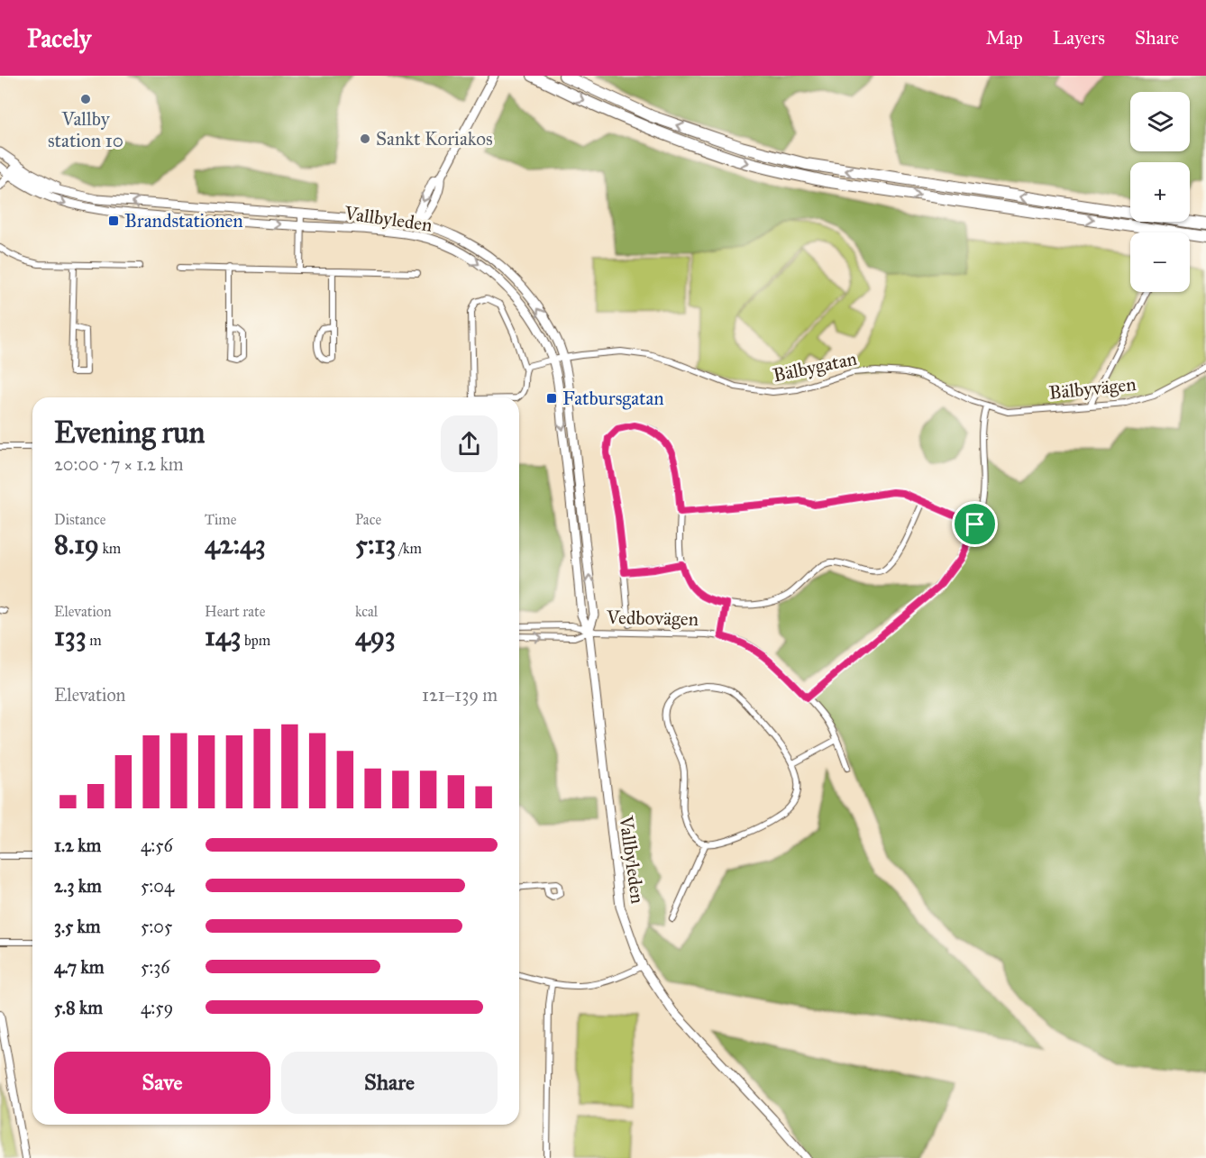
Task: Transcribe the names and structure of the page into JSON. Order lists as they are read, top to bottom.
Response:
{
  "streets": {
    "main road": ["Vallbyleden"],
    "street": ["Bälbygatan", "Bälbyvägen", "Vedbovägen"]
  },
  "crossings": [
    ["Vallbyleden", "Bälbygatan"],
    ["Vallbyleden", "Vedbovägen"],
    ["Bälbygatan", "Bälbyvägen"]
  ],
  "places": {
    "other": ["Vallby station 10", "Sankt Koriakos"],
    "transit": ["Brandstationen", "Fatbursgatan"]
  },
  "page": {
    "header": "Pacely",
    "nav": ["Map", "Layers", "Share"],
    "map_buttons": ["+", "−"],
    "heading": ["Evening run", "20:00 · 7 × 1.2 km"],
    "stats": [
      ["Distance", "8.19 km"],
      ["Time", "42:43"],
      ["Pace", "5:13 /km"],
      ["Elevation", "133 m"],
      ["Heart rate", "143 bpm"],
      ["kcal", "493"]
    ],
    "chart": ["Elevation", "121–139 m"],
    "list": [
      {
        "name": "1.2 km",
        "note": "4:56"
      },
      {
        "name": "2.3 km",
        "note": "5:04"
      },
      {
        "name": "3.5 km",
        "note": "5:05"
      },
      {
        "name": "4.7 km",
        "note": "5:36"
      },
      {
        "name": "5.8 km",
        "note": "4:59"
      }
    ],
    "buttons": ["Save", "Share"]
  }
}
